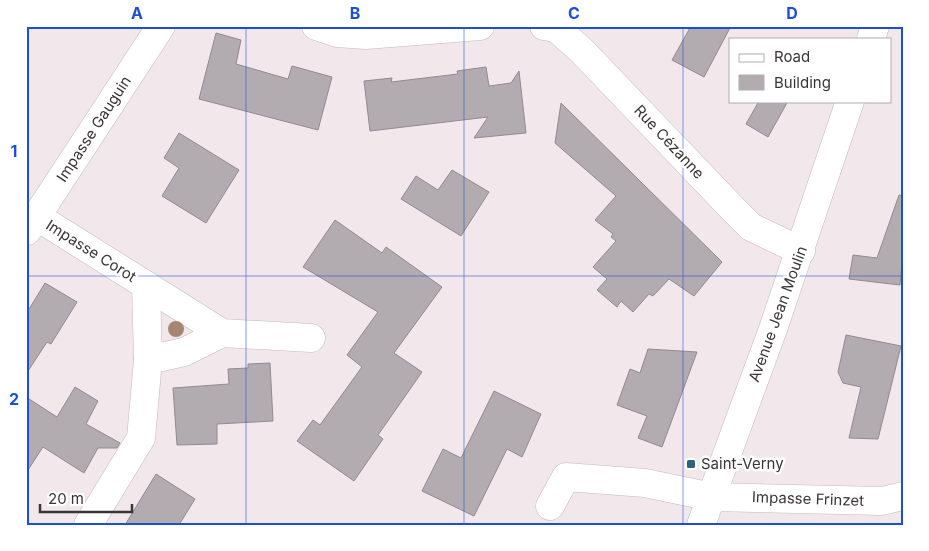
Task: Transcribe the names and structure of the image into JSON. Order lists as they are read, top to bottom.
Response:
{
  "streets": {
    "street": [
      "Impasse Gauguin",
      "Rue Cézanne",
      "Impasse Corot",
      "Avenue Jean Moulin",
      "Impasse Frinzet"
    ]
  },
  "crossings": [
    ["Impasse Gauguin", "Impasse Corot"],
    ["Rue Cézanne", "Avenue Jean Moulin"],
    ["Avenue Jean Moulin", "Impasse Frinzet"]
  ],
  "places": {
    "transit": ["Saint-Verny"]
  },
  "legend": ["Road", "Building"],
  "scale_bar": "20 m",
  "grid": {
    "columns": [
      "A",
      "B",
      "C",
      "D"
    ],
    "rows": ["1", "2"]
  }
}
